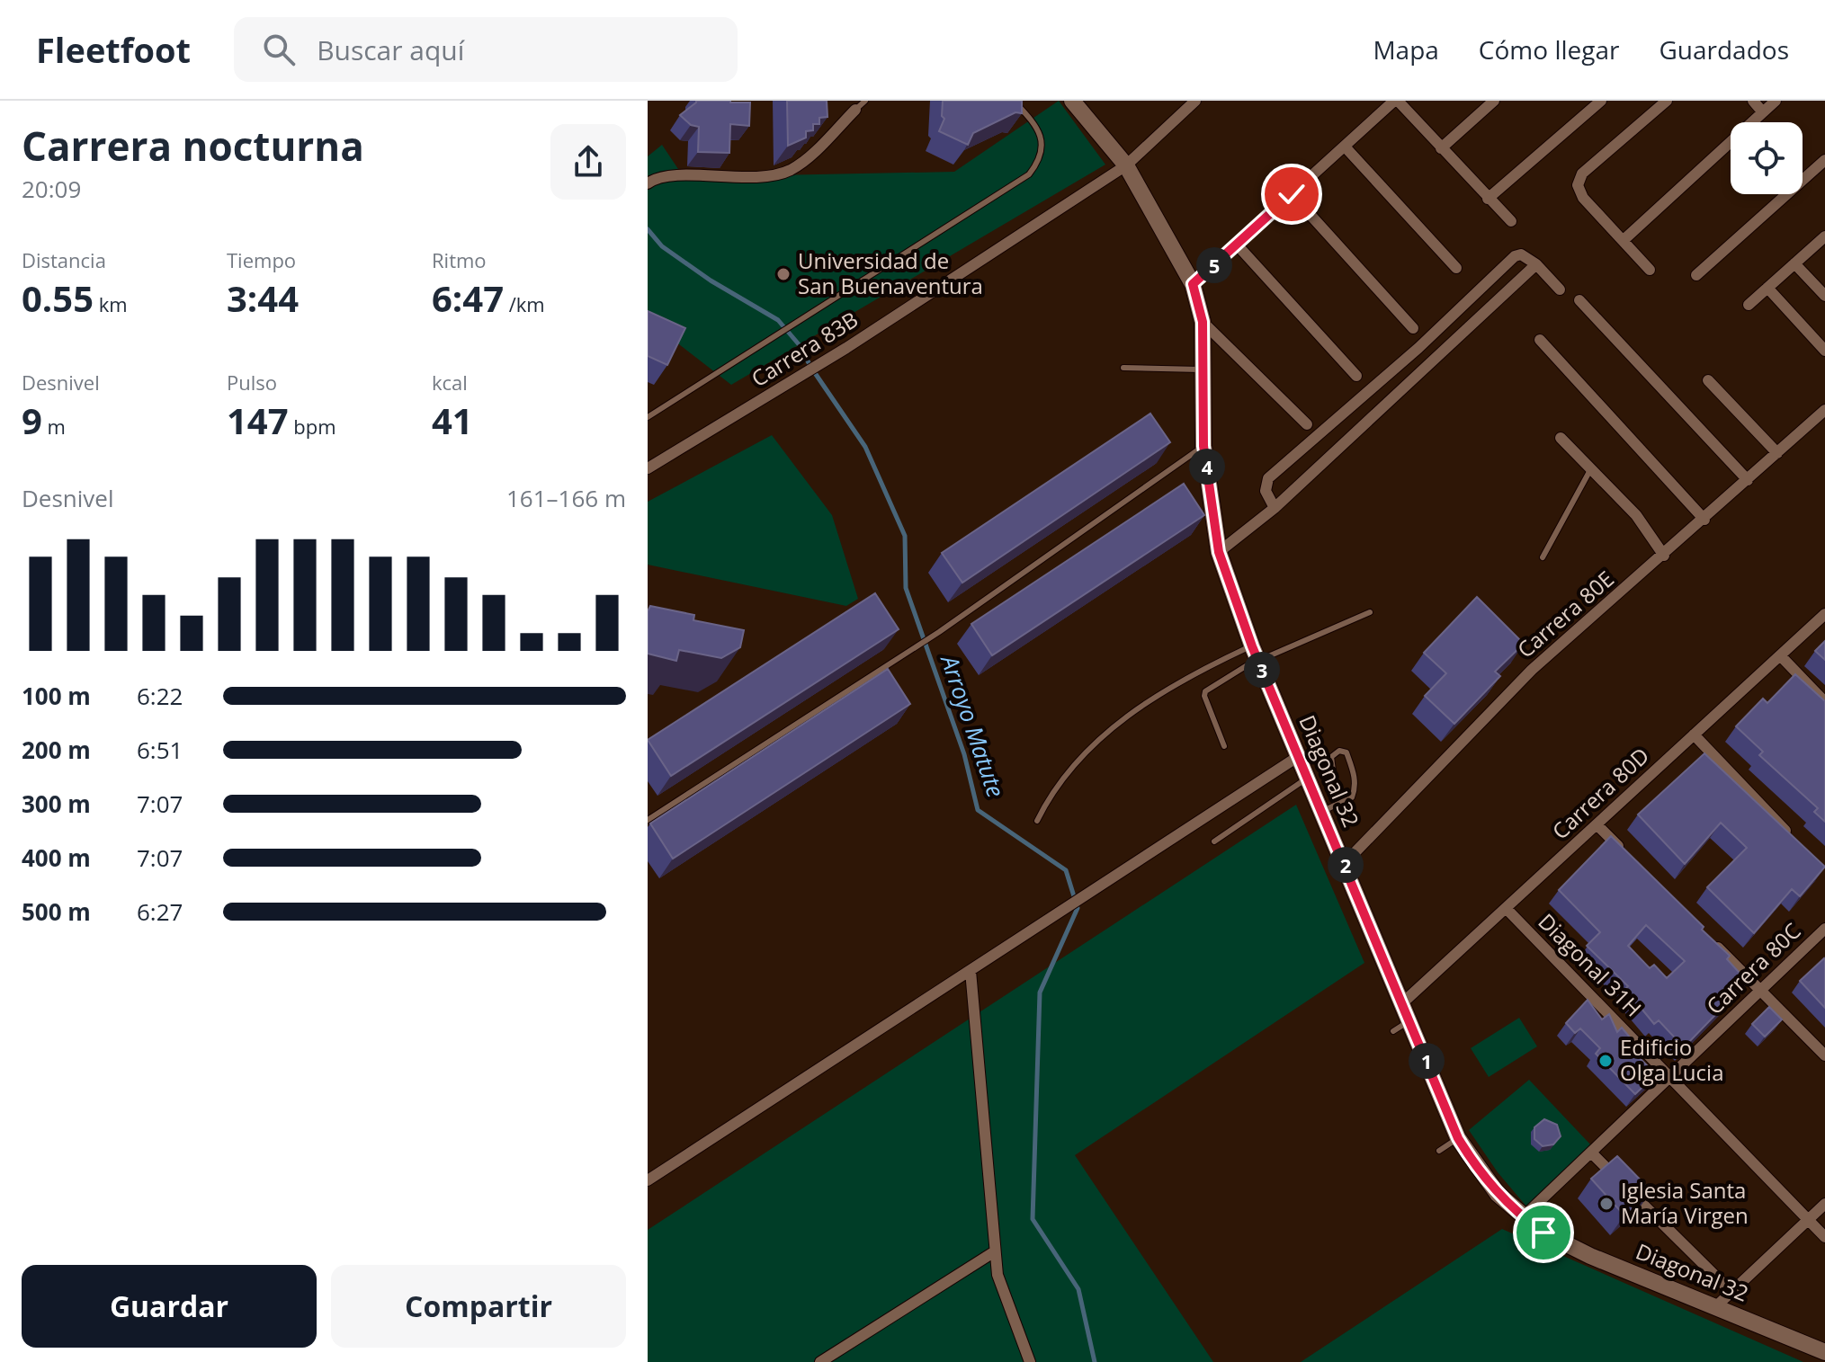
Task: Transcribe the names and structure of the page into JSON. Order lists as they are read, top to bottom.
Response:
{
  "streets": {
    "street": [
      "Carrera 83B",
      "Carrera 80E",
      "Diagonal 32",
      "Carrera 80D",
      "Diagonal 31H",
      "Carrera 80C"
    ]
  },
  "crossings": [
    ["Carrera 83B", "Diagonal 32"],
    ["Carrera 80E", "Diagonal 32"],
    ["Diagonal 32", "Carrera 80D"],
    ["Diagonal 32", "Carrera 80C"],
    ["Carrera 80D", "Diagonal 31H"],
    ["Diagonal 31H", "Carrera 80C"]
  ],
  "water": ["Arroyo Matute"],
  "places": ["Universidad de San Buenaventura", "Edificio Olga Lucia", "Iglesia Santa María Virgen"],
  "page": {
    "header": "Fleetfoot",
    "search": "Buscar aquí",
    "nav": ["Mapa", "Cómo llegar", "Guardados"],
    "heading": ["Carrera nocturna", "20:09"],
    "stats": [
      ["Distancia", "0.55 km"],
      ["Tiempo", "3:44"],
      ["Ritmo", "6:47 /km"],
      ["Desnivel", "9 m"],
      ["Pulso", "147 bpm"],
      ["kcal", "41"]
    ],
    "pins": [
      "5",
      "4",
      "3",
      "2",
      "1"
    ],
    "chart": ["Desnivel", "161–166 m"],
    "list": [
      {
        "name": "100 m",
        "note": "6:22"
      },
      {
        "name": "200 m",
        "note": "6:51"
      },
      {
        "name": "300 m",
        "note": "7:07"
      },
      {
        "name": "400 m",
        "note": "7:07"
      },
      {
        "name": "500 m",
        "note": "6:27"
      }
    ],
    "buttons": ["Guardar", "Compartir"]
  }
}
